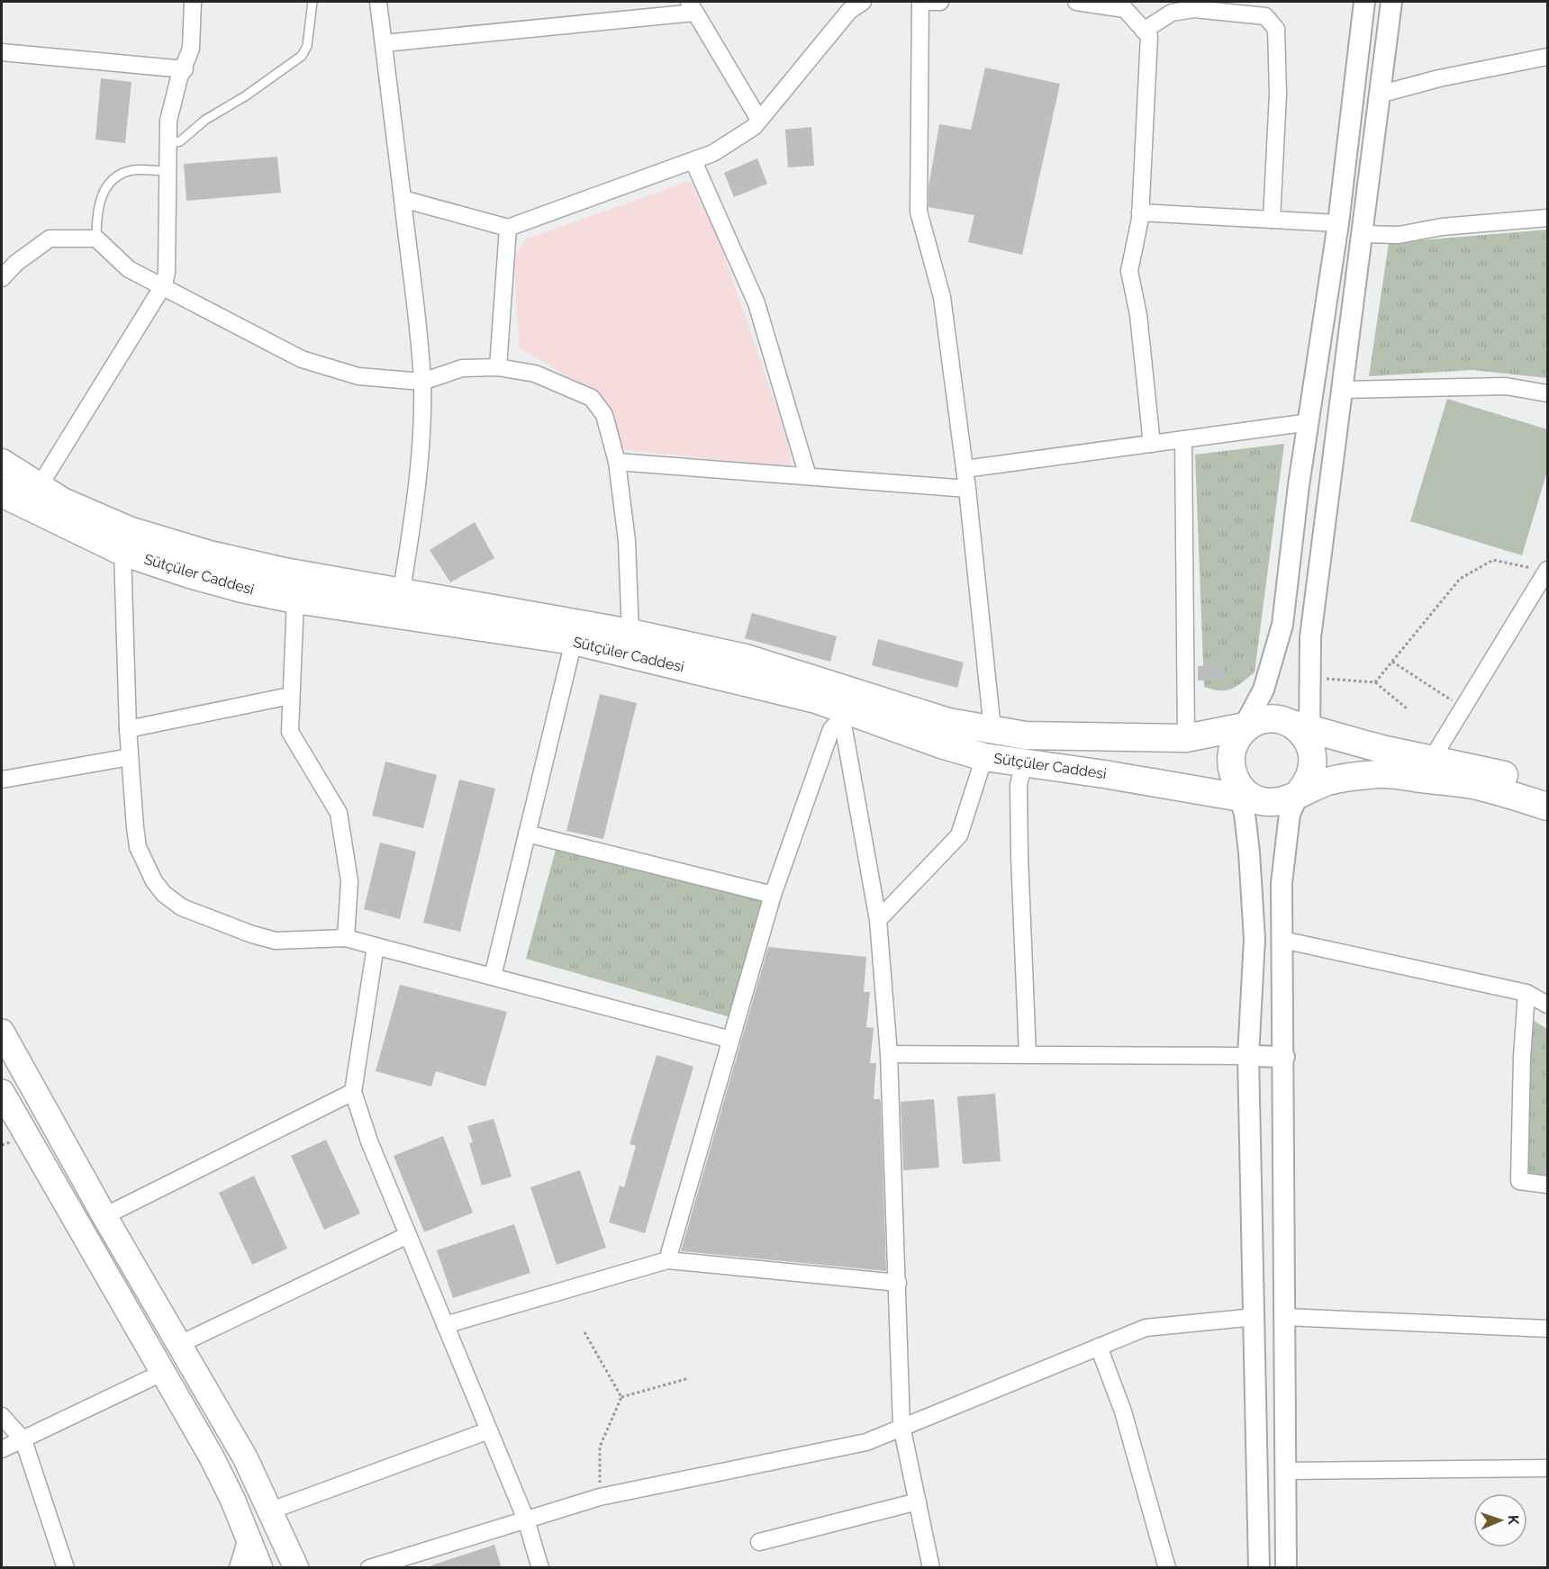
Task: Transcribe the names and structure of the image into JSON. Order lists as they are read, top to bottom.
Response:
{
  "streets": {
    "main road": ["Sütçüler Caddesi"]
  },
  "north": "right"
}
